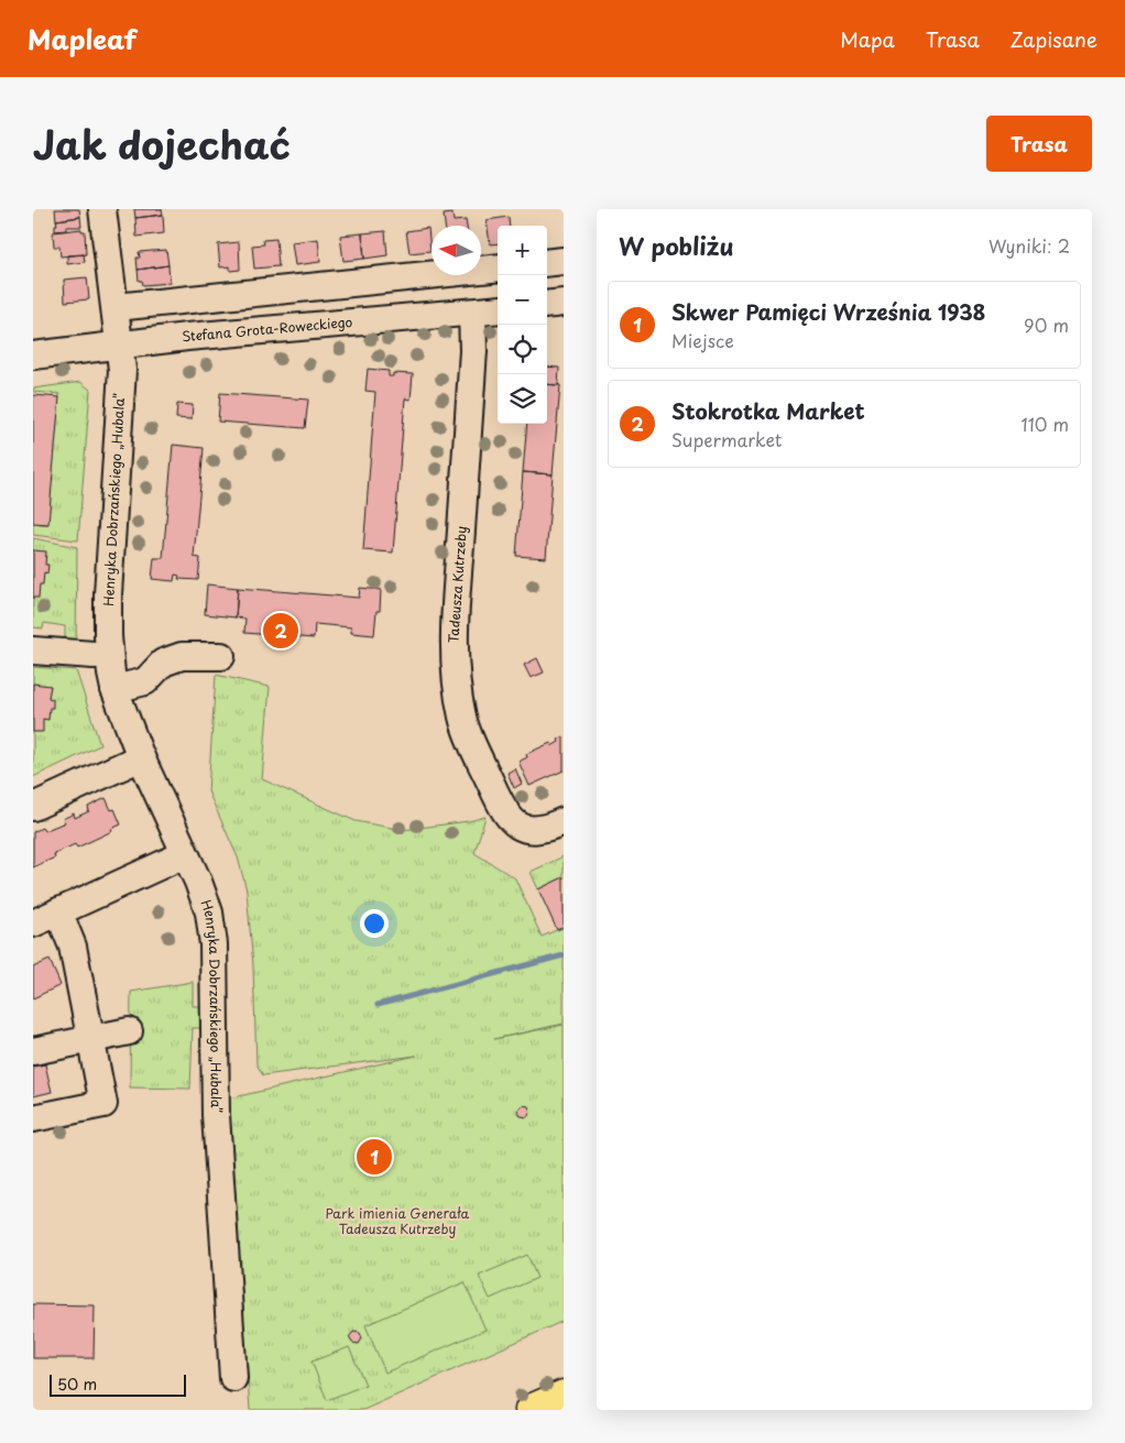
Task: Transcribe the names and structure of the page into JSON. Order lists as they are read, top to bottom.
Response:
{
  "streets": {
    "street": ["Stefana Grota-Roweckiego", "Henryka Dobrzańskiego „Hubala”", "Tadeusza Kutrzeby"]
  },
  "crossings": [
    ["Stefana Grota-Roweckiego", "Henryka Dobrzańskiego „Hubala”"],
    ["Stefana Grota-Roweckiego", "Tadeusza Kutrzeby"]
  ],
  "parks": ["Park imienia Generała Tadeusza Kutrzeby"],
  "scale_bar": "50 m",
  "north": "left",
  "page": {
    "header": "Mapleaf",
    "nav": ["Mapa", "Trasa", "Zapisane"],
    "title": "Jak dojechać",
    "buttons": "Trasa",
    "heading": ["W pobliżu", "Wyniki: 2"],
    "map_buttons": ["+", "−"],
    "list": [
      {
        "mark": "1",
        "name": "Skwer Pamięci Września 1938",
        "note": "Miejsce",
        "value": "90 m"
      },
      {
        "mark": "2",
        "name": "Stokrotka Market",
        "note": "Supermarket",
        "value": "110 m"
      }
    ],
    "pins": ["2", "1"],
    "scale": "50 m"
  }
}
